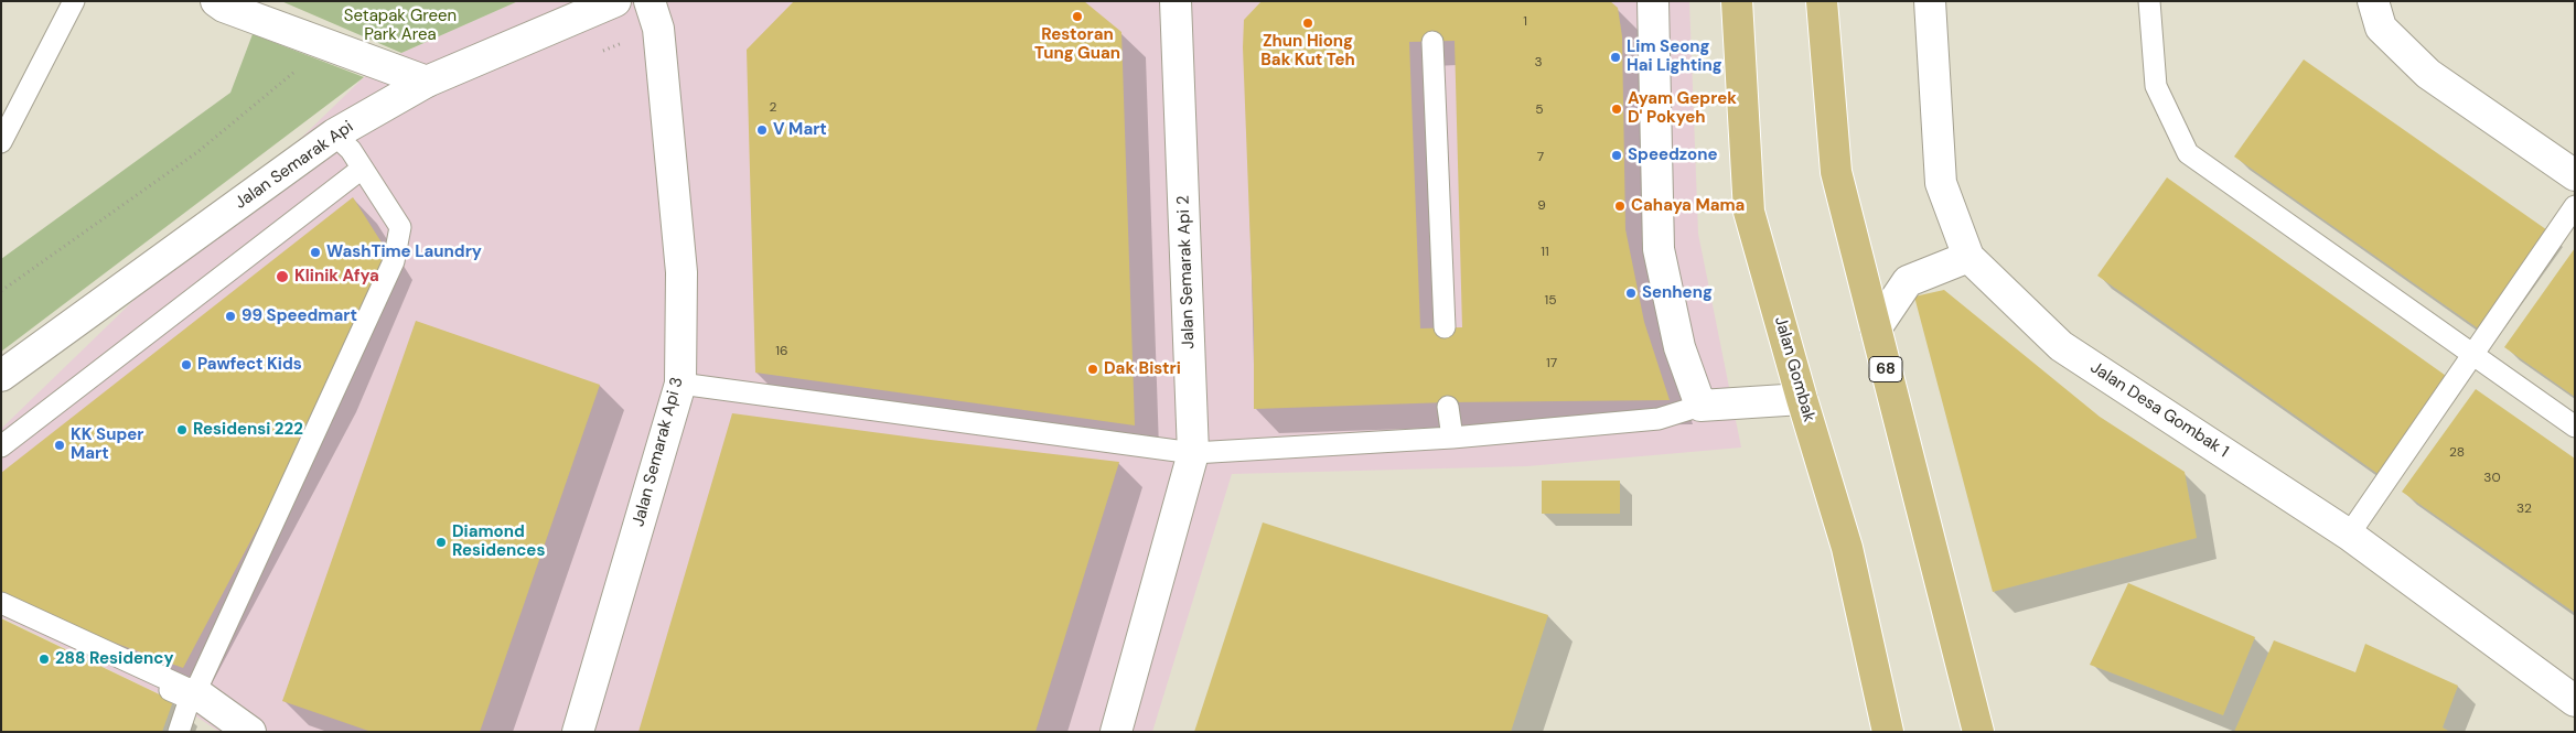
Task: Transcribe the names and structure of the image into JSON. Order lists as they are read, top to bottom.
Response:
{
  "streets": {
    "main road": ["Jalan Gombak", "68"],
    "street": [
      "Jalan Semarak Api",
      "Jalan Semarak Api 2",
      "Jalan Desa Gombak 1",
      "Jalan Semarak Api 3"
    ]
  },
  "parks": ["Setapak Green Park Area"],
  "places": [
    "Restoran Tung Guan",
    "Zhun Hiong Bak Kut Teh",
    "Lim Seong Hai Lighting",
    "Ayam Geprek D' Pokyeh",
    "V Mart",
    "Speedzone",
    "Cahaya Mama",
    "WashTime Laundry",
    "Klinik Afya",
    "Senheng",
    "99 Speedmart",
    "Pawfect Kids",
    "Dak Bistri",
    "Residensi 222",
    "KK Super Mart",
    "Diamond Residences",
    "288 Residency"
  ],
  "house_numbers": [
    "1",
    "3",
    "2",
    "5",
    "7",
    "9",
    "11",
    "15",
    "16",
    "17",
    "28",
    "30",
    "32"
  ]
}
